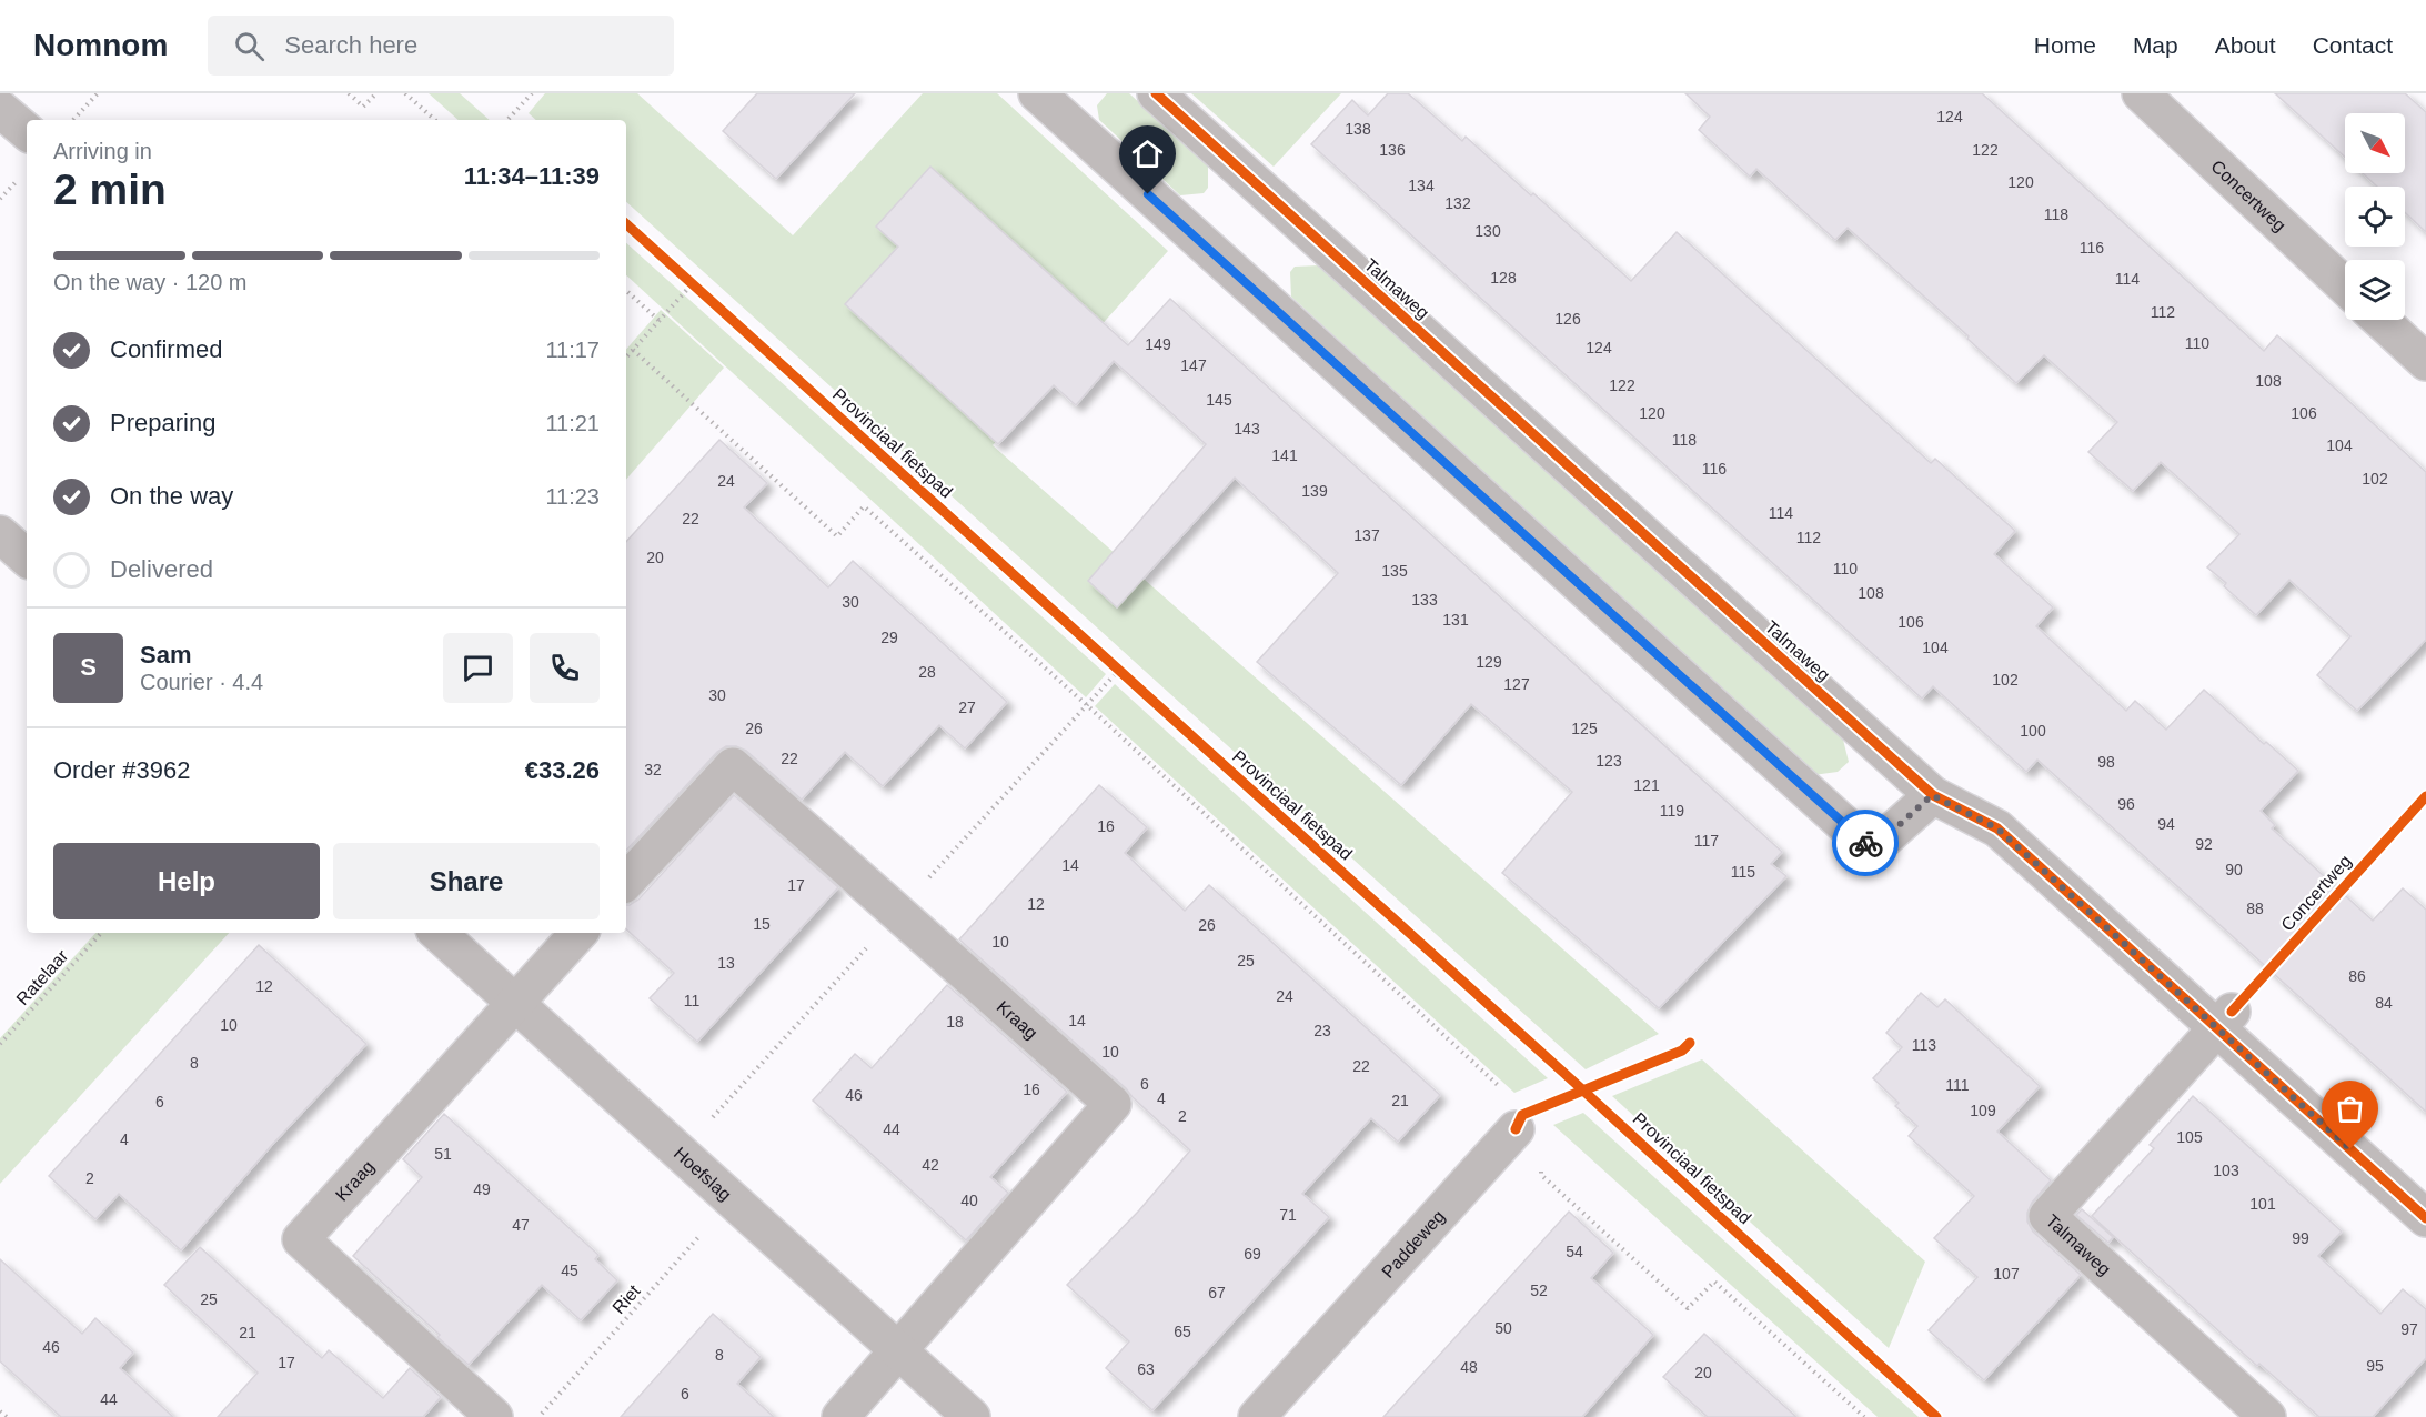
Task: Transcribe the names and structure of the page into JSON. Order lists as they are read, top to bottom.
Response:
{
  "streets": {
    "street": [
      "Concertweg",
      "Talmaweg",
      "Kraag",
      "Hoefslag",
      "Paddeweg"
    ],
    "path": ["Ratelaar", "Riet"],
    "cycle path": ["Provinciaal fietspad"]
  },
  "crossings": [
    ["Kraag", "Hoefslag"],
    ["Hoefslag", "Riet"]
  ],
  "house_numbers": [
    "124",
    "138",
    "136",
    "122",
    "120",
    "134",
    "132",
    "118",
    "130",
    "116",
    "128",
    "114",
    "112",
    "126",
    "110",
    "149",
    "124",
    "147",
    "108",
    "122",
    "145",
    "120",
    "106",
    "143",
    "118",
    "104",
    "141",
    "116",
    "102",
    "24",
    "139",
    "114",
    "22",
    "137",
    "112",
    "20",
    "110",
    "135",
    "108",
    "133",
    "30",
    "131",
    "106",
    "29",
    "104",
    "129",
    "28",
    "102",
    "127",
    "30",
    "27",
    "26",
    "125",
    "100",
    "22",
    "123",
    "98",
    "32",
    "121",
    "96",
    "119",
    "94",
    "16",
    "117",
    "92",
    "14",
    "90",
    "115",
    "17",
    "12",
    "88",
    "15",
    "26",
    "10",
    "25",
    "13",
    "86",
    "12",
    "24",
    "11",
    "84",
    "14",
    "18",
    "10",
    "23",
    "113",
    "10",
    "8",
    "22",
    "6",
    "111",
    "16",
    "46",
    "4",
    "21",
    "6",
    "109",
    "2",
    "44",
    "105",
    "4",
    "51",
    "42",
    "103",
    "2",
    "49",
    "40",
    "101",
    "71",
    "47",
    "99",
    "54",
    "69",
    "45",
    "107",
    "52",
    "67",
    "25",
    "50",
    "97",
    "65",
    "21",
    "46",
    "8",
    "17",
    "95",
    "48",
    "63",
    "20",
    "6",
    "44"
  ],
  "north": "bottom right",
  "page": {
    "header": "Nomnom",
    "search": "Search here",
    "nav": [
      "Home",
      "Map",
      "About",
      "Contact"
    ],
    "heading": ["2 min", "Arriving in", "11:34–11:39"],
    "panel": [
      "Sam",
      "Courier · 4.4",
      "Order #3962",
      "€33.26"
    ],
    "bar": "On the way · 120 m",
    "list": [
      ["Confirmed", "11:17"],
      ["Preparing", "11:21"],
      ["On the way", "11:23"],
      "Delivered"
    ],
    "round": "S",
    "buttons": ["Help", "Share"]
  }
}
